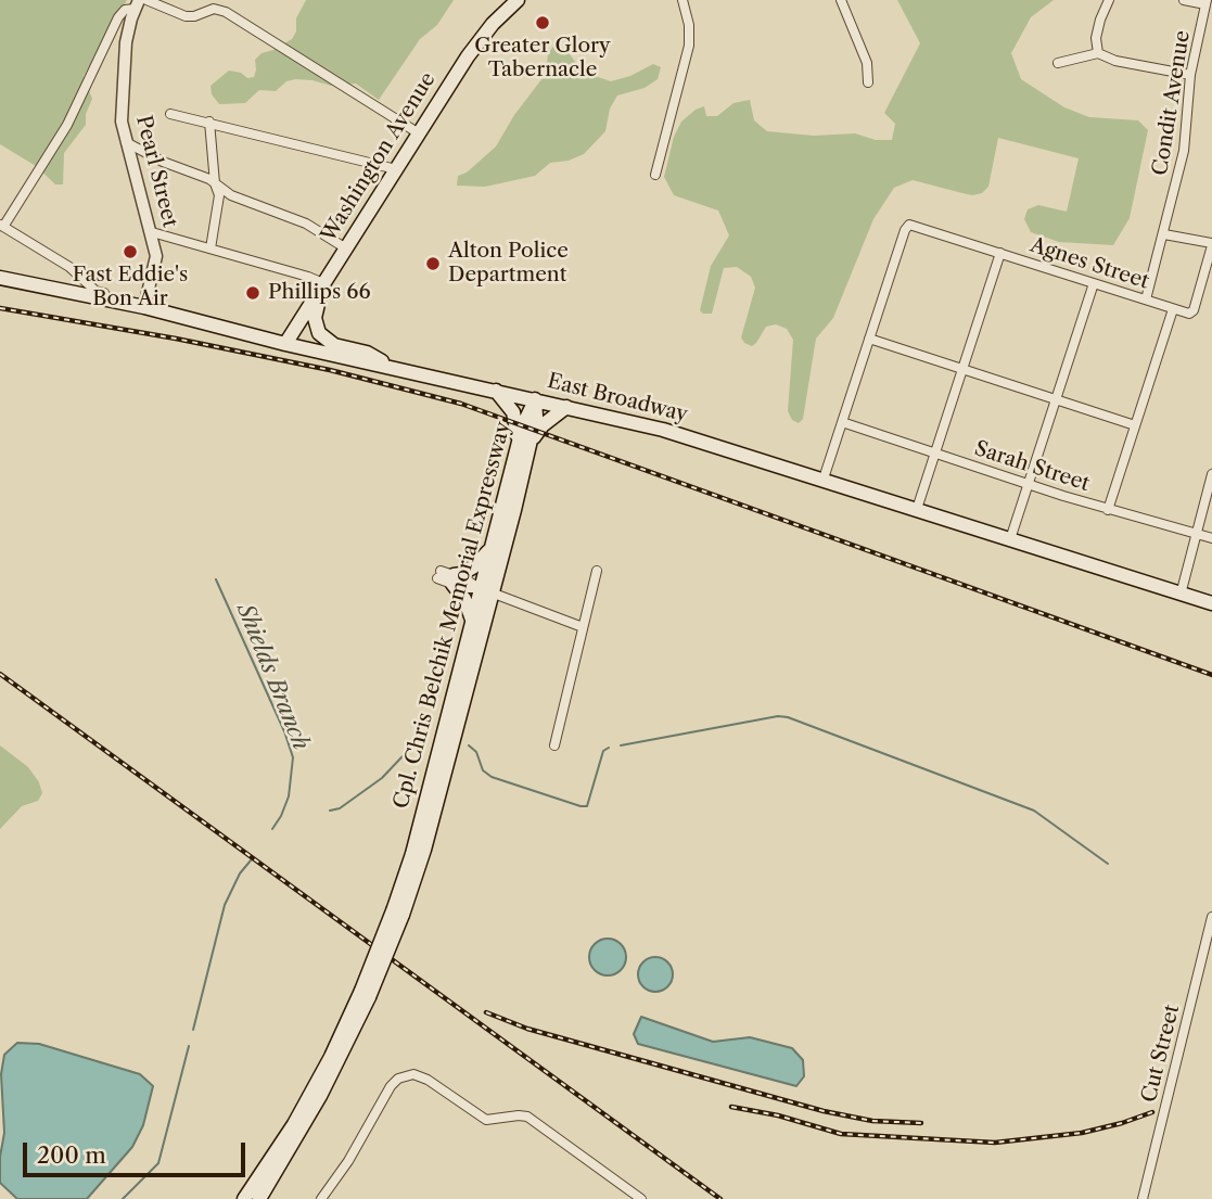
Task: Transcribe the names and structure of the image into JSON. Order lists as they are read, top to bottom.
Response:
{
  "streets": {
    "main road": ["Washington Avenue", "East Broadway", "Cpl. Chris Belchik Memorial Expressway"],
    "street": [
      "Condit Avenue",
      "Pearl Street",
      "Agnes Street",
      "Sarah Street",
      "Cut Street"
    ]
  },
  "crossings": [
    ["Condit Avenue", "Agnes Street"],
    ["Washington Avenue", "East Broadway"],
    ["Pearl Street", "East Broadway"],
    ["East Broadway", "Cpl. Chris Belchik Memorial Expressway"]
  ],
  "water": ["Shields Branch"],
  "places": [
    "Greater Glory Tabernacle",
    "Fast Eddie's Bon Air",
    "Alton Police Department",
    "Phillips 66"
  ],
  "scale_bar": "200 m"
}
